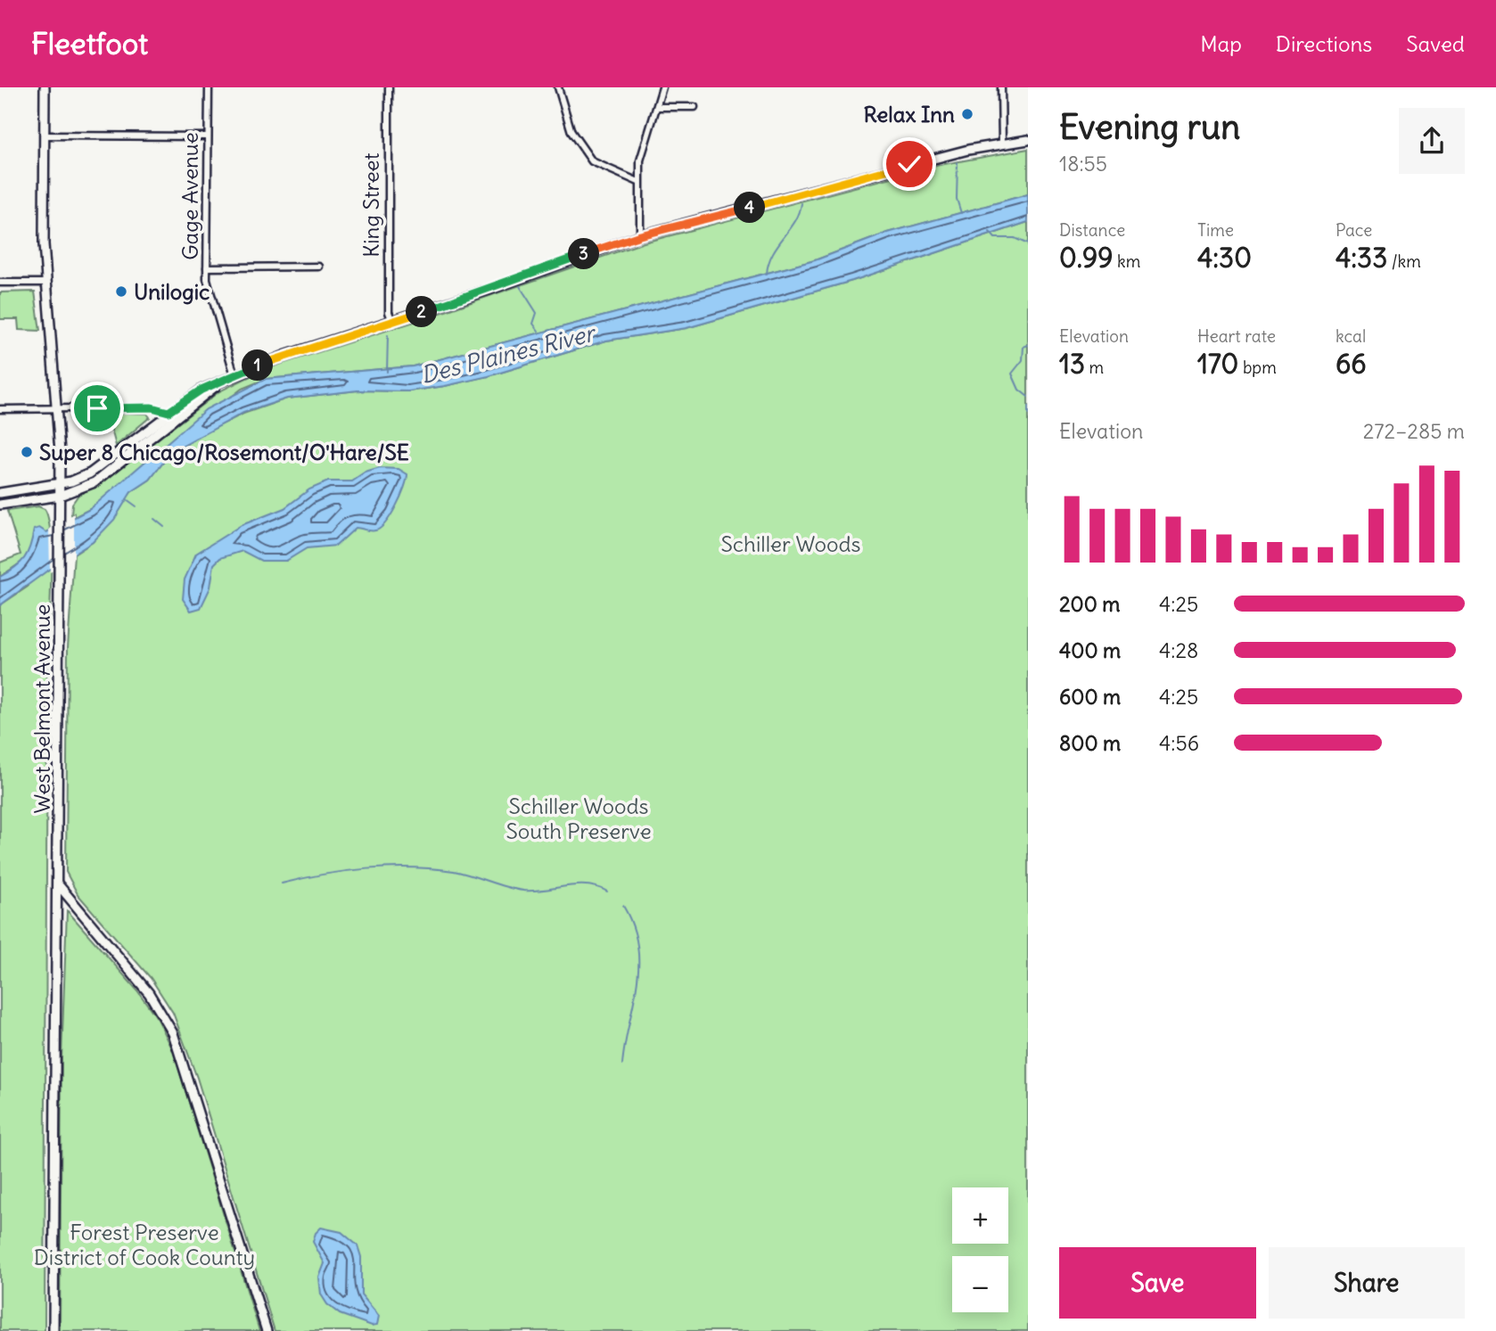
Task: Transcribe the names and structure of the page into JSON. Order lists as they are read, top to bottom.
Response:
{
  "streets": {
    "main road": ["West Belmont Avenue"],
    "street": ["Gage Avenue", "King Street"]
  },
  "water": ["Des Plaines River"],
  "parks": ["Schiller Woods", "Schiller Woods South Preserve", "Forest Preserve District of Cook County"],
  "places": ["Relax Inn", "Unilogic", "Super 8 Chicago/Rosemont/O'Hare/SE"],
  "page": {
    "header": "Fleetfoot",
    "nav": ["Map", "Directions", "Saved"],
    "heading": ["Evening run", "18:55"],
    "pins": [
      "4",
      "3",
      "2",
      "1"
    ],
    "stats": [
      ["Distance", "0.99 km"],
      ["Time", "4:30"],
      ["Pace", "4:33 /km"],
      ["Elevation", "13 m"],
      ["Heart rate", "170 bpm"],
      ["kcal", "66"]
    ],
    "chart": ["Elevation", "272–285 m"],
    "list": [
      {
        "name": "200 m",
        "note": "4:25"
      },
      {
        "name": "400 m",
        "note": "4:28"
      },
      {
        "name": "600 m",
        "note": "4:25"
      },
      {
        "name": "800 m",
        "note": "4:56"
      }
    ],
    "map_buttons": ["+", "−"],
    "buttons": ["Save", "Share"]
  }
}
